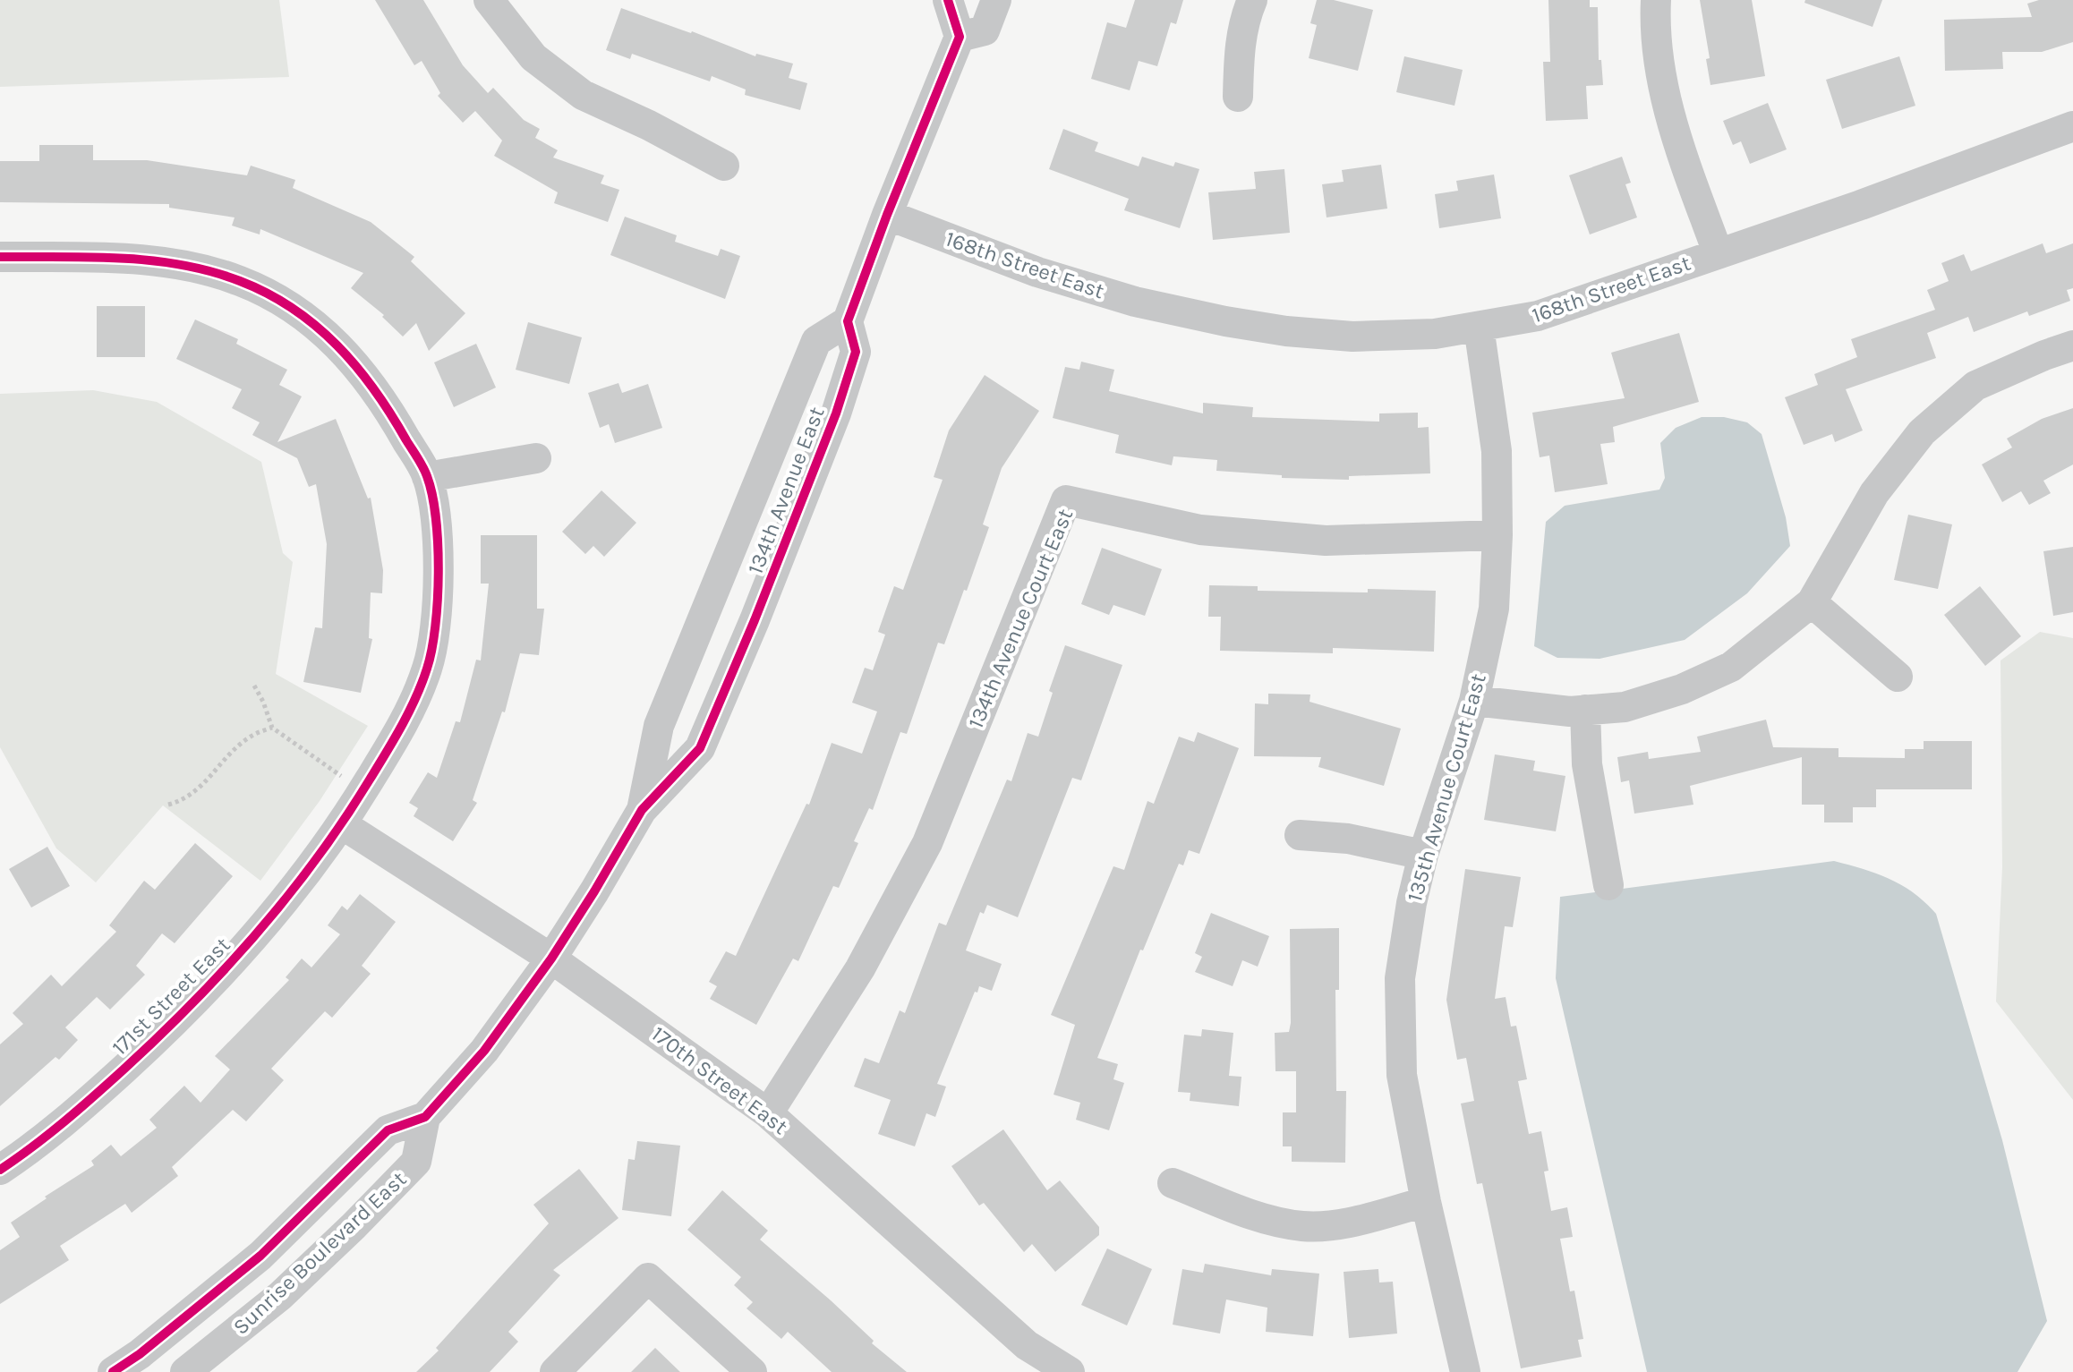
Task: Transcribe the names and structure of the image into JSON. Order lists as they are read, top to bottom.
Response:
{
  "streets": {
    "street": [
      "168th Street East",
      "134th Avenue East",
      "134th Avenue Court East",
      "135th Avenue Court East",
      "171st Street East",
      "170th Street East",
      "Sunrise Boulevard East"
    ]
  },
  "crossings": [
    ["168th Street East", "135th Avenue Court East"],
    ["134th Avenue East", "170th Street East"],
    ["134th Avenue East", "Sunrise Boulevard East"],
    ["134th Avenue Court East", "135th Avenue Court East"],
    ["134th Avenue Court East", "170th Street East"],
    ["171st Street East", "170th Street East"],
    ["170th Street East", "Sunrise Boulevard East"]
  ]
}
